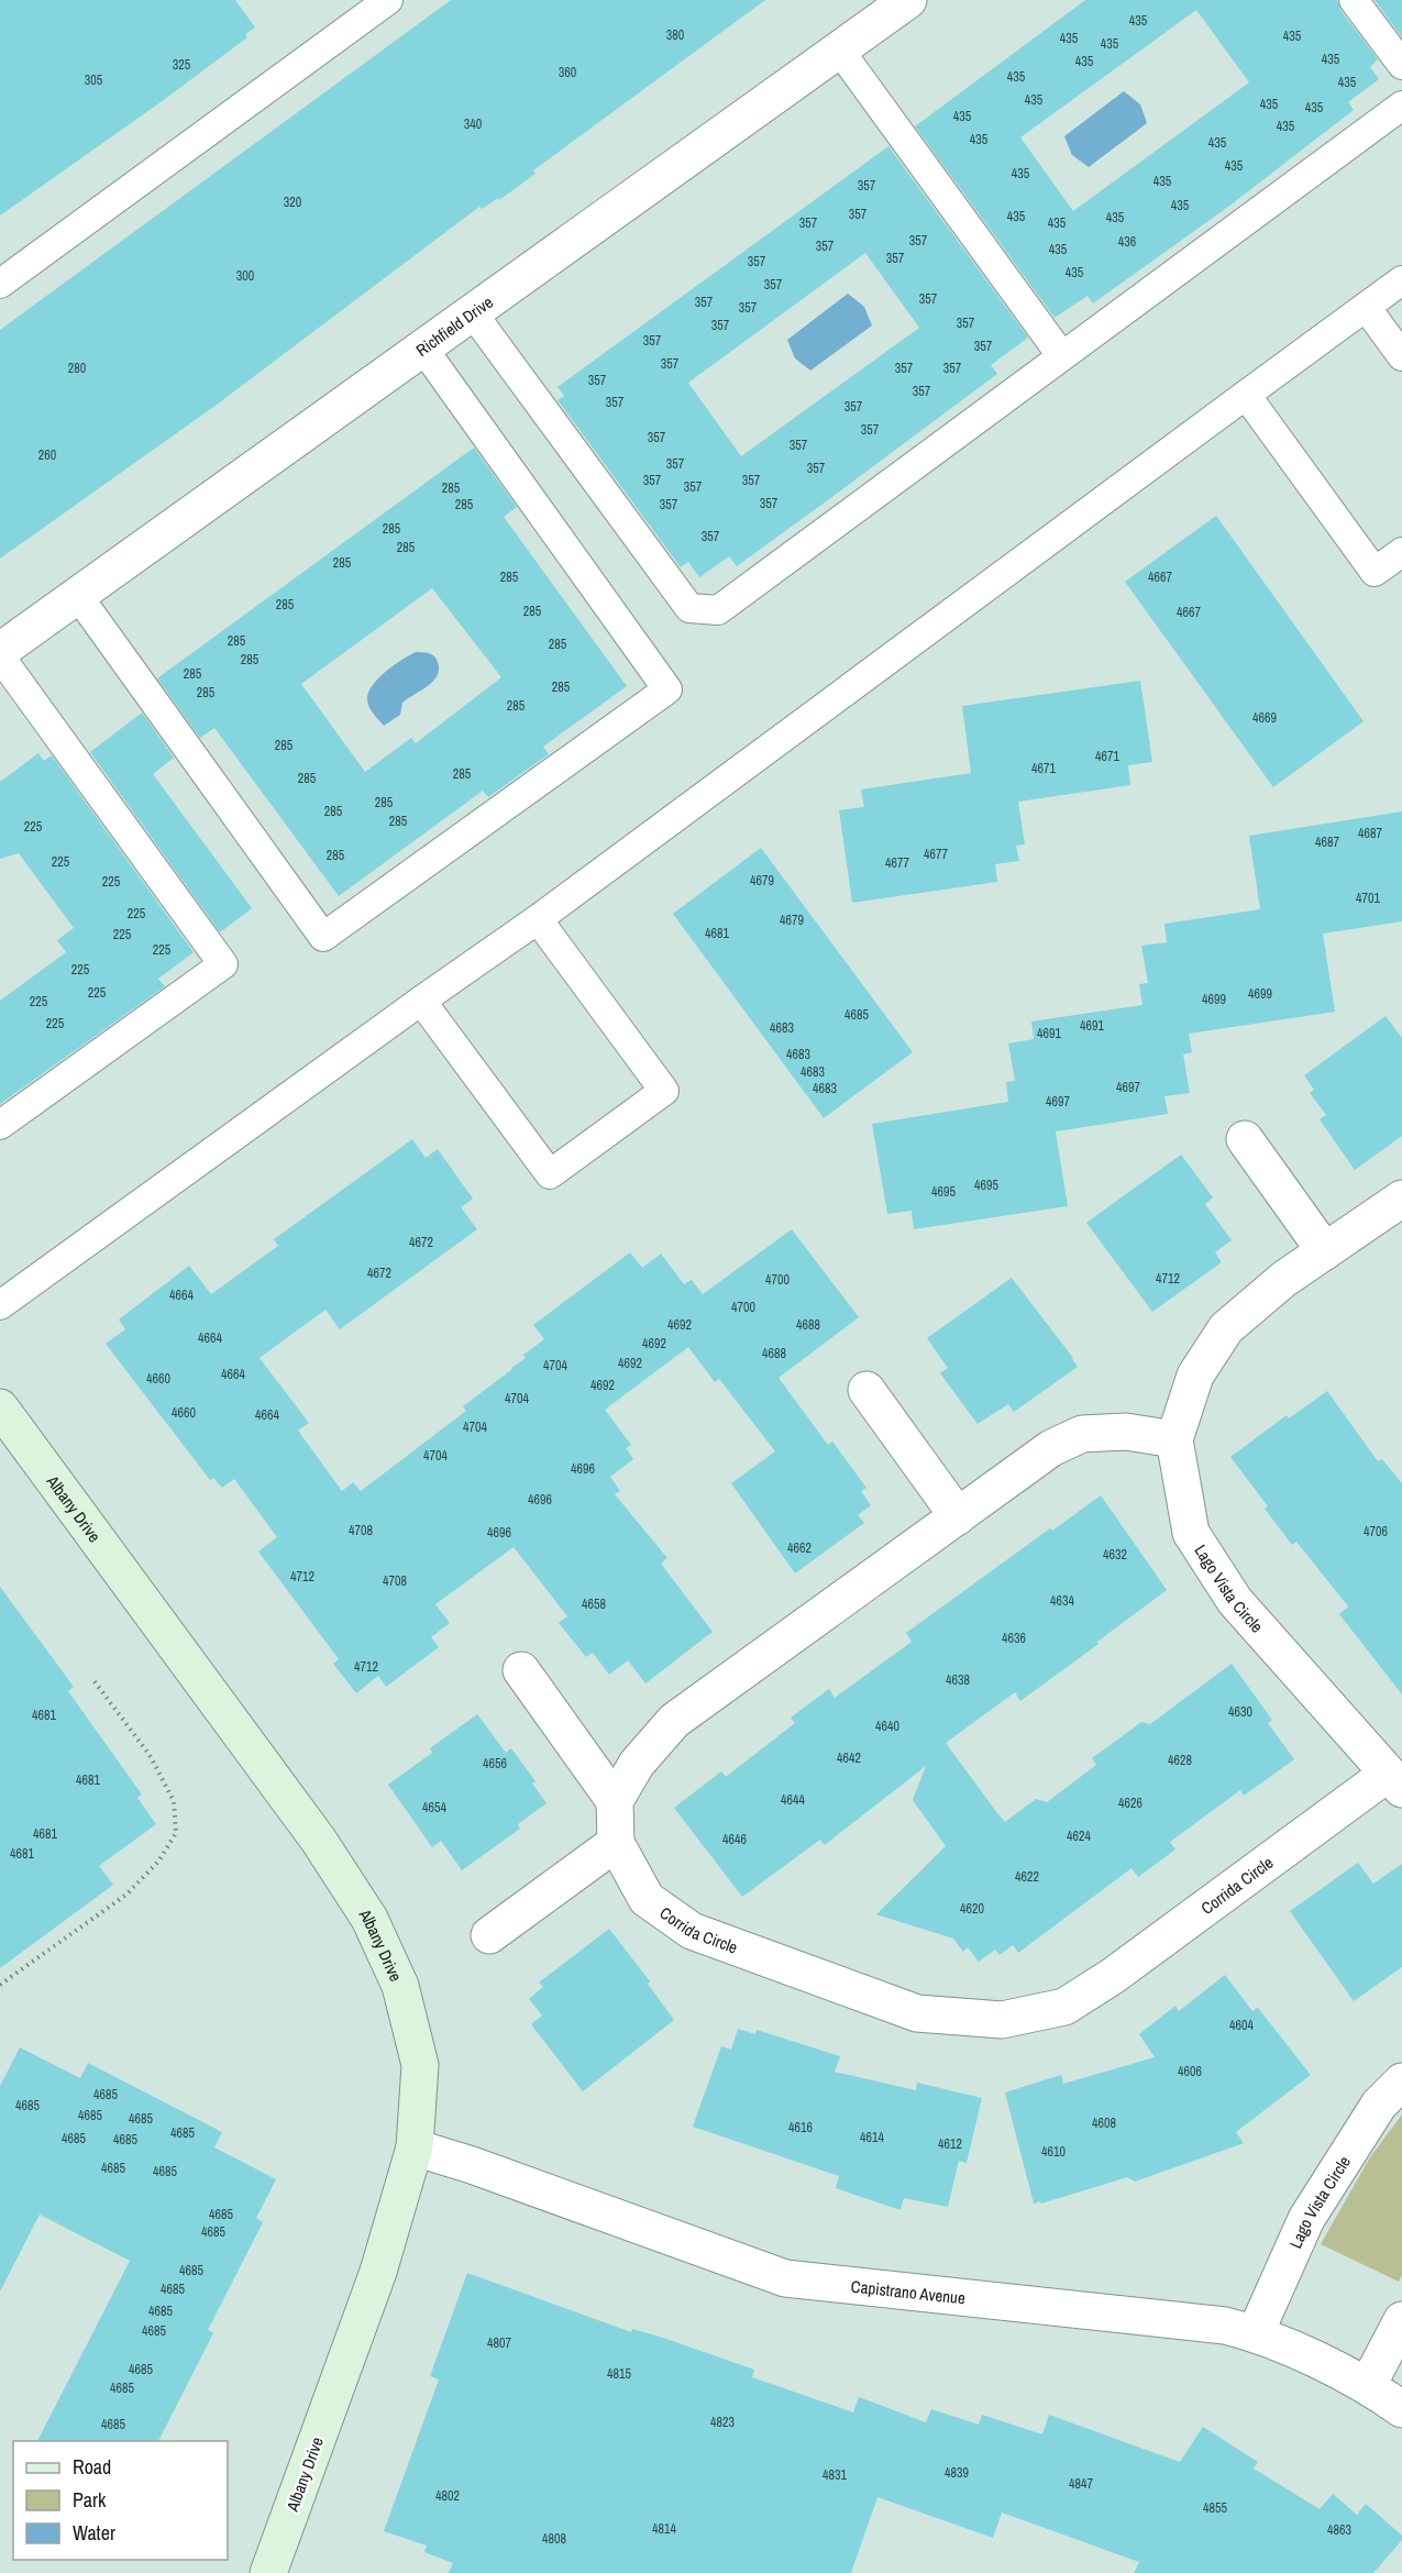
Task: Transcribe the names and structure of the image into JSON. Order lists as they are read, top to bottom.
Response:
{
  "streets": {
    "street": [
      "Richfield Drive",
      "Albany Drive",
      "Lago Vista Circle",
      "Corrida Circle",
      "Capistrano Avenue"
    ]
  },
  "crossings": [
    ["Albany Drive", "Capistrano Avenue"],
    ["Lago Vista Circle", "Corrida Circle"],
    ["Lago Vista Circle", "Capistrano Avenue"]
  ],
  "house_numbers": [
    "435",
    "380",
    "435",
    "435",
    "435",
    "435",
    "435",
    "325",
    "360",
    "435",
    "305",
    "435",
    "435",
    "435",
    "435",
    "435",
    "340",
    "435",
    "435",
    "435",
    "435",
    "435",
    "435",
    "357",
    "320",
    "435",
    "357",
    "435",
    "435",
    "357",
    "435",
    "357",
    "436",
    "357",
    "435",
    "357",
    "357",
    "435",
    "300",
    "357",
    "357",
    "357",
    "357",
    "357",
    "357",
    "357",
    "357",
    "357",
    "280",
    "357",
    "357",
    "357",
    "357",
    "357",
    "357",
    "357",
    "357",
    "357",
    "260",
    "357",
    "357",
    "357",
    "357",
    "357",
    "285",
    "357",
    "285",
    "357",
    "285",
    "357",
    "285",
    "285",
    "285",
    "4667",
    "285",
    "285",
    "4667",
    "285",
    "285",
    "285",
    "285",
    "285",
    "285",
    "285",
    "4669",
    "285",
    "4671",
    "4671",
    "285",
    "285",
    "285",
    "285",
    "285",
    "225",
    "4687",
    "4687",
    "4677",
    "285",
    "225",
    "4677",
    "4679",
    "225",
    "4701",
    "225",
    "4679",
    "4681",
    "225",
    "225",
    "225",
    "225",
    "4699",
    "4699",
    "225",
    "4685",
    "225",
    "4691",
    "4683",
    "4691",
    "4683",
    "4683",
    "4697",
    "4683",
    "4697",
    "4695",
    "4695",
    "4672",
    "4672",
    "4712",
    "4700",
    "4664",
    "4700",
    "4692",
    "4688",
    "4664",
    "4692",
    "4688",
    "4692",
    "4704",
    "4664",
    "4660",
    "4692",
    "4704",
    "4660",
    "4664",
    "4704",
    "4704",
    "4696",
    "4696",
    "4708",
    "4706",
    "4696",
    "4662",
    "4632",
    "4712",
    "4708",
    "4634",
    "4658",
    "4636",
    "4712",
    "4638",
    "4630",
    "4681",
    "4640",
    "4642",
    "4628",
    "4656",
    "4681",
    "4644",
    "4626",
    "4654",
    "4681",
    "4624",
    "4646",
    "4681",
    "4622",
    "4620",
    "4604",
    "4606",
    "4685",
    "4685",
    "4685",
    "4685",
    "4608",
    "4616",
    "4685",
    "4614",
    "4685",
    "4685",
    "4612",
    "4610",
    "4685",
    "4685",
    "4685",
    "4685",
    "4685",
    "4685",
    "4685",
    "4685",
    "4807",
    "4685",
    "4815",
    "4685",
    "4823",
    "4685",
    "4839",
    "4831",
    "4847",
    "4802",
    "4855",
    "4814",
    "4863",
    "4808"
  ],
  "legend": ["Road", "Park", "Water"]
}
